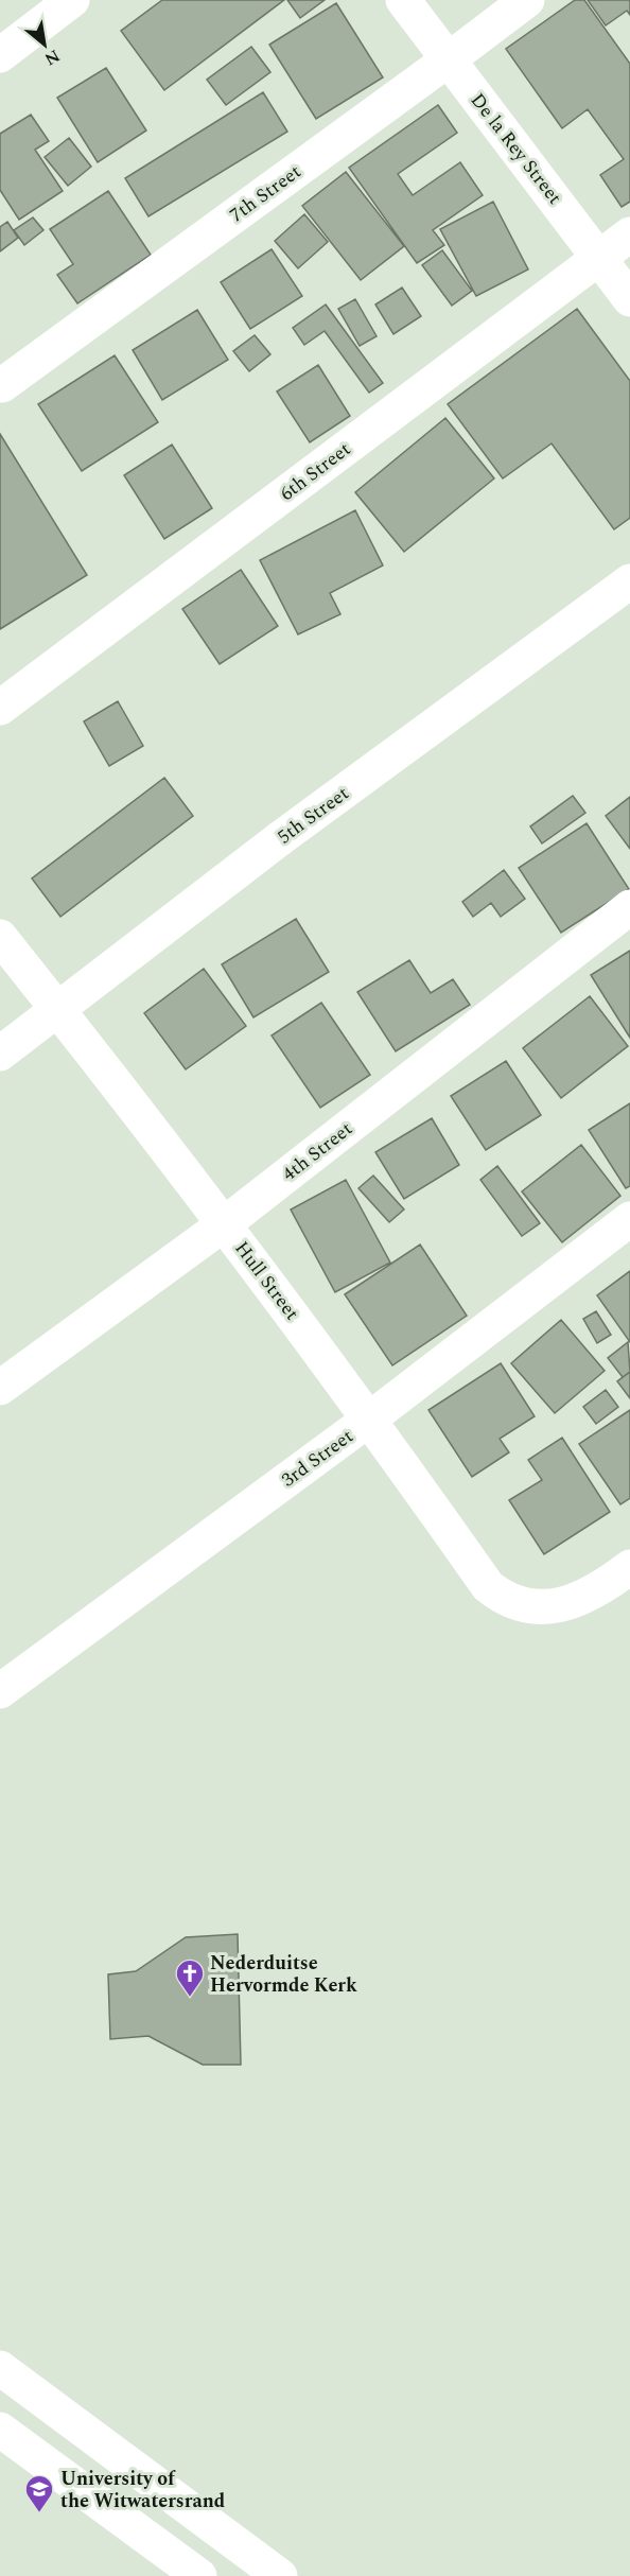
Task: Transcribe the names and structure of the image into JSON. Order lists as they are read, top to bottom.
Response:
{
  "streets": {
    "street": [
      "De la Rey Street",
      "7th Street",
      "6th Street",
      "5th Street",
      "4th Street",
      "Hull Street",
      "3rd Street"
    ]
  },
  "crossings": [
    ["De la Rey Street", "7th Street"],
    ["De la Rey Street", "6th Street"],
    ["5th Street", "Hull Street"],
    ["4th Street", "Hull Street"],
    ["Hull Street", "3rd Street"]
  ],
  "places": {
    "church": ["Nederduitse Hervormde Kerk"],
    "school or university": ["University of the Witwatersrand"]
  },
  "north": "bottom right"
}
